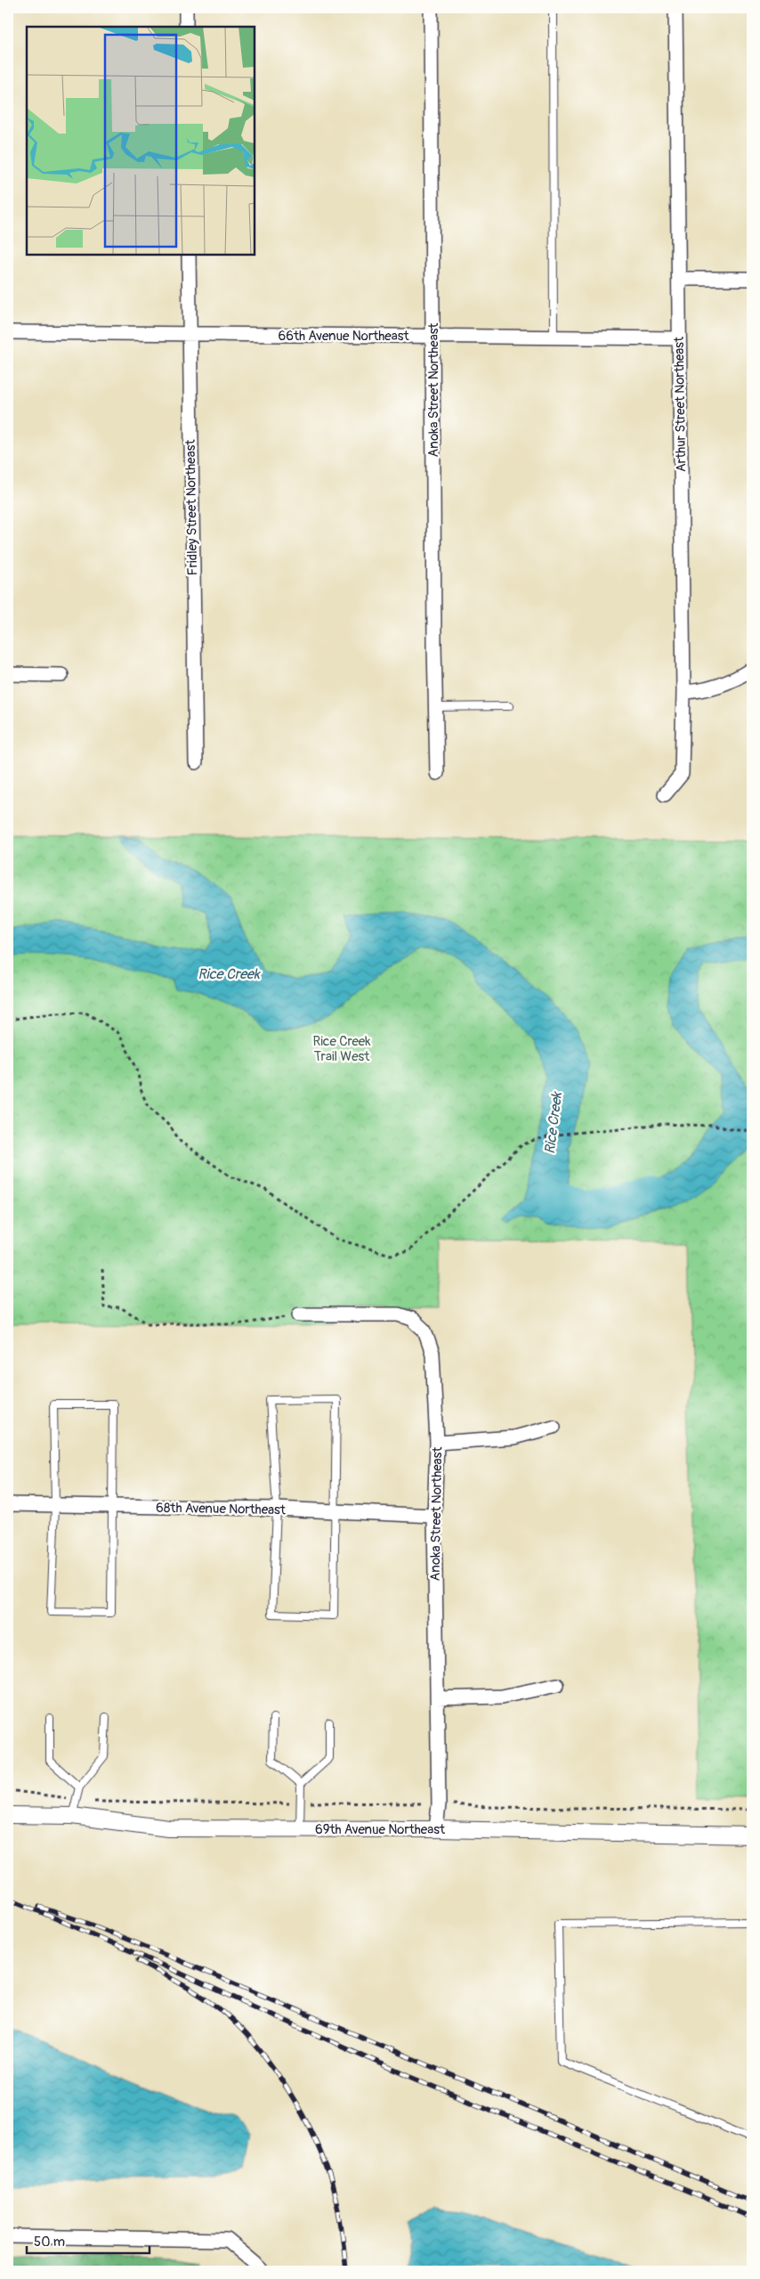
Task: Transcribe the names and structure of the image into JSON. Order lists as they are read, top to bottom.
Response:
{
  "streets": {
    "street": [
      "66th Avenue Northeast",
      "Anoka Street Northeast",
      "Arthur Street Northeast",
      "Fridley Street Northeast",
      "68th Avenue Northeast",
      "69th Avenue Northeast"
    ]
  },
  "crossings": [
    ["66th Avenue Northeast", "Anoka Street Northeast"],
    ["66th Avenue Northeast", "Arthur Street Northeast"],
    ["66th Avenue Northeast", "Fridley Street Northeast"],
    ["Anoka Street Northeast", "68th Avenue Northeast"],
    ["Anoka Street Northeast", "69th Avenue Northeast"]
  ],
  "water": ["Rice Creek"],
  "parks": ["Rice Creek Trail West"],
  "scale_bar": "50 m"
}
